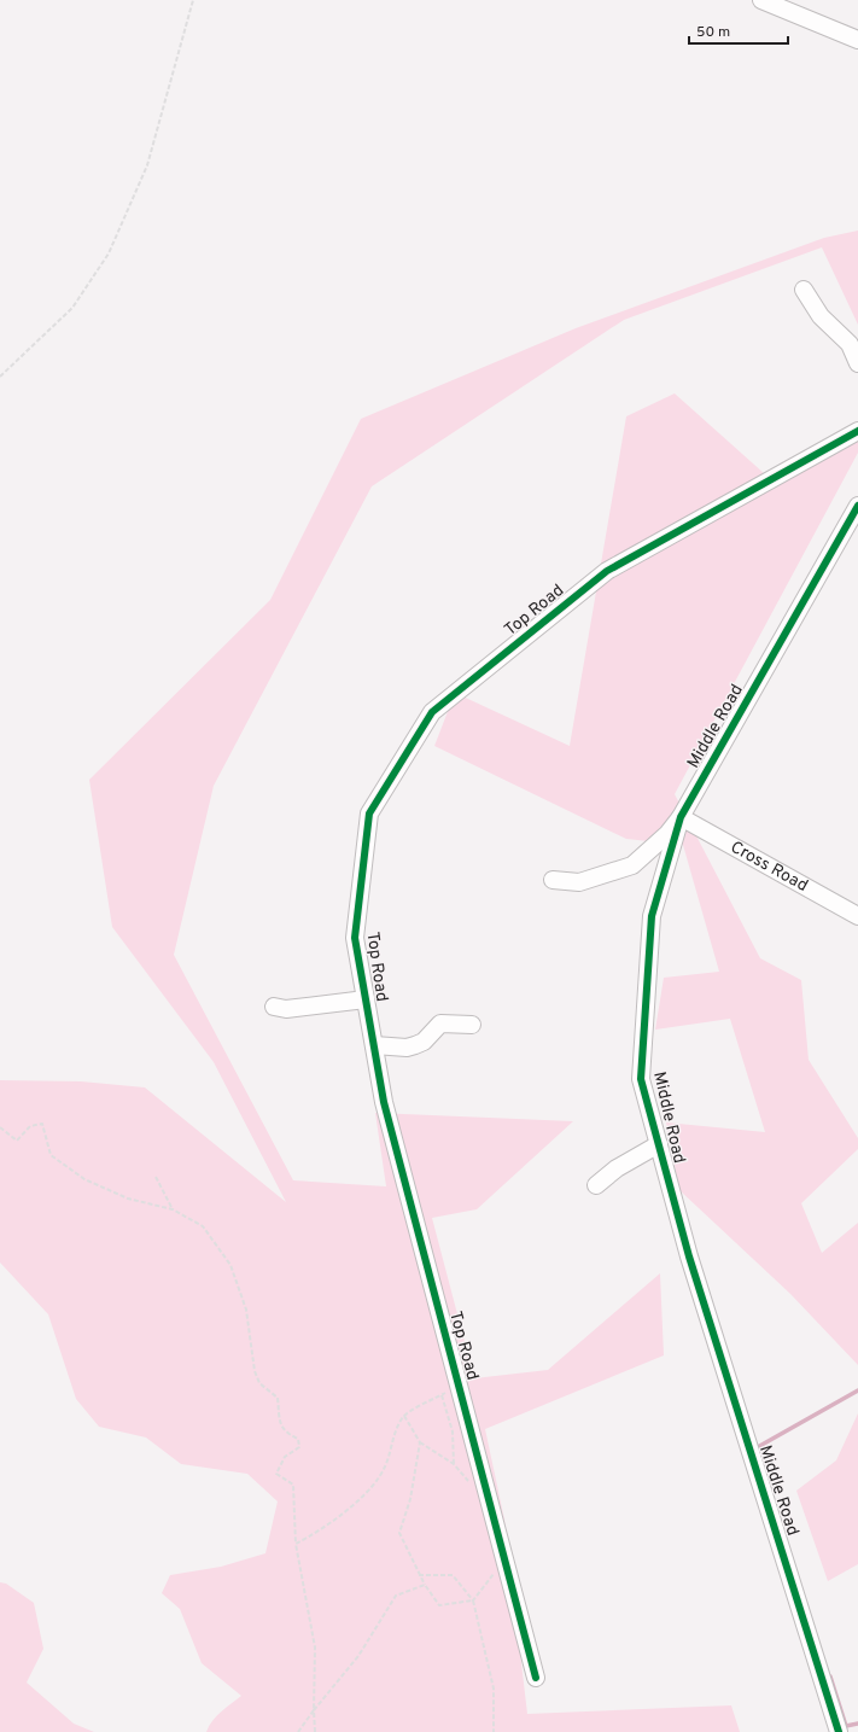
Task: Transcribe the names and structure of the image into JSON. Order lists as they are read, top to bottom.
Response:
{
  "streets": {
    "street": ["Top Road", "Middle Road", "Cross Road"]
  },
  "crossings": [
    ["Middle Road", "Cross Road"]
  ],
  "scale_bar": "50 m"
}
